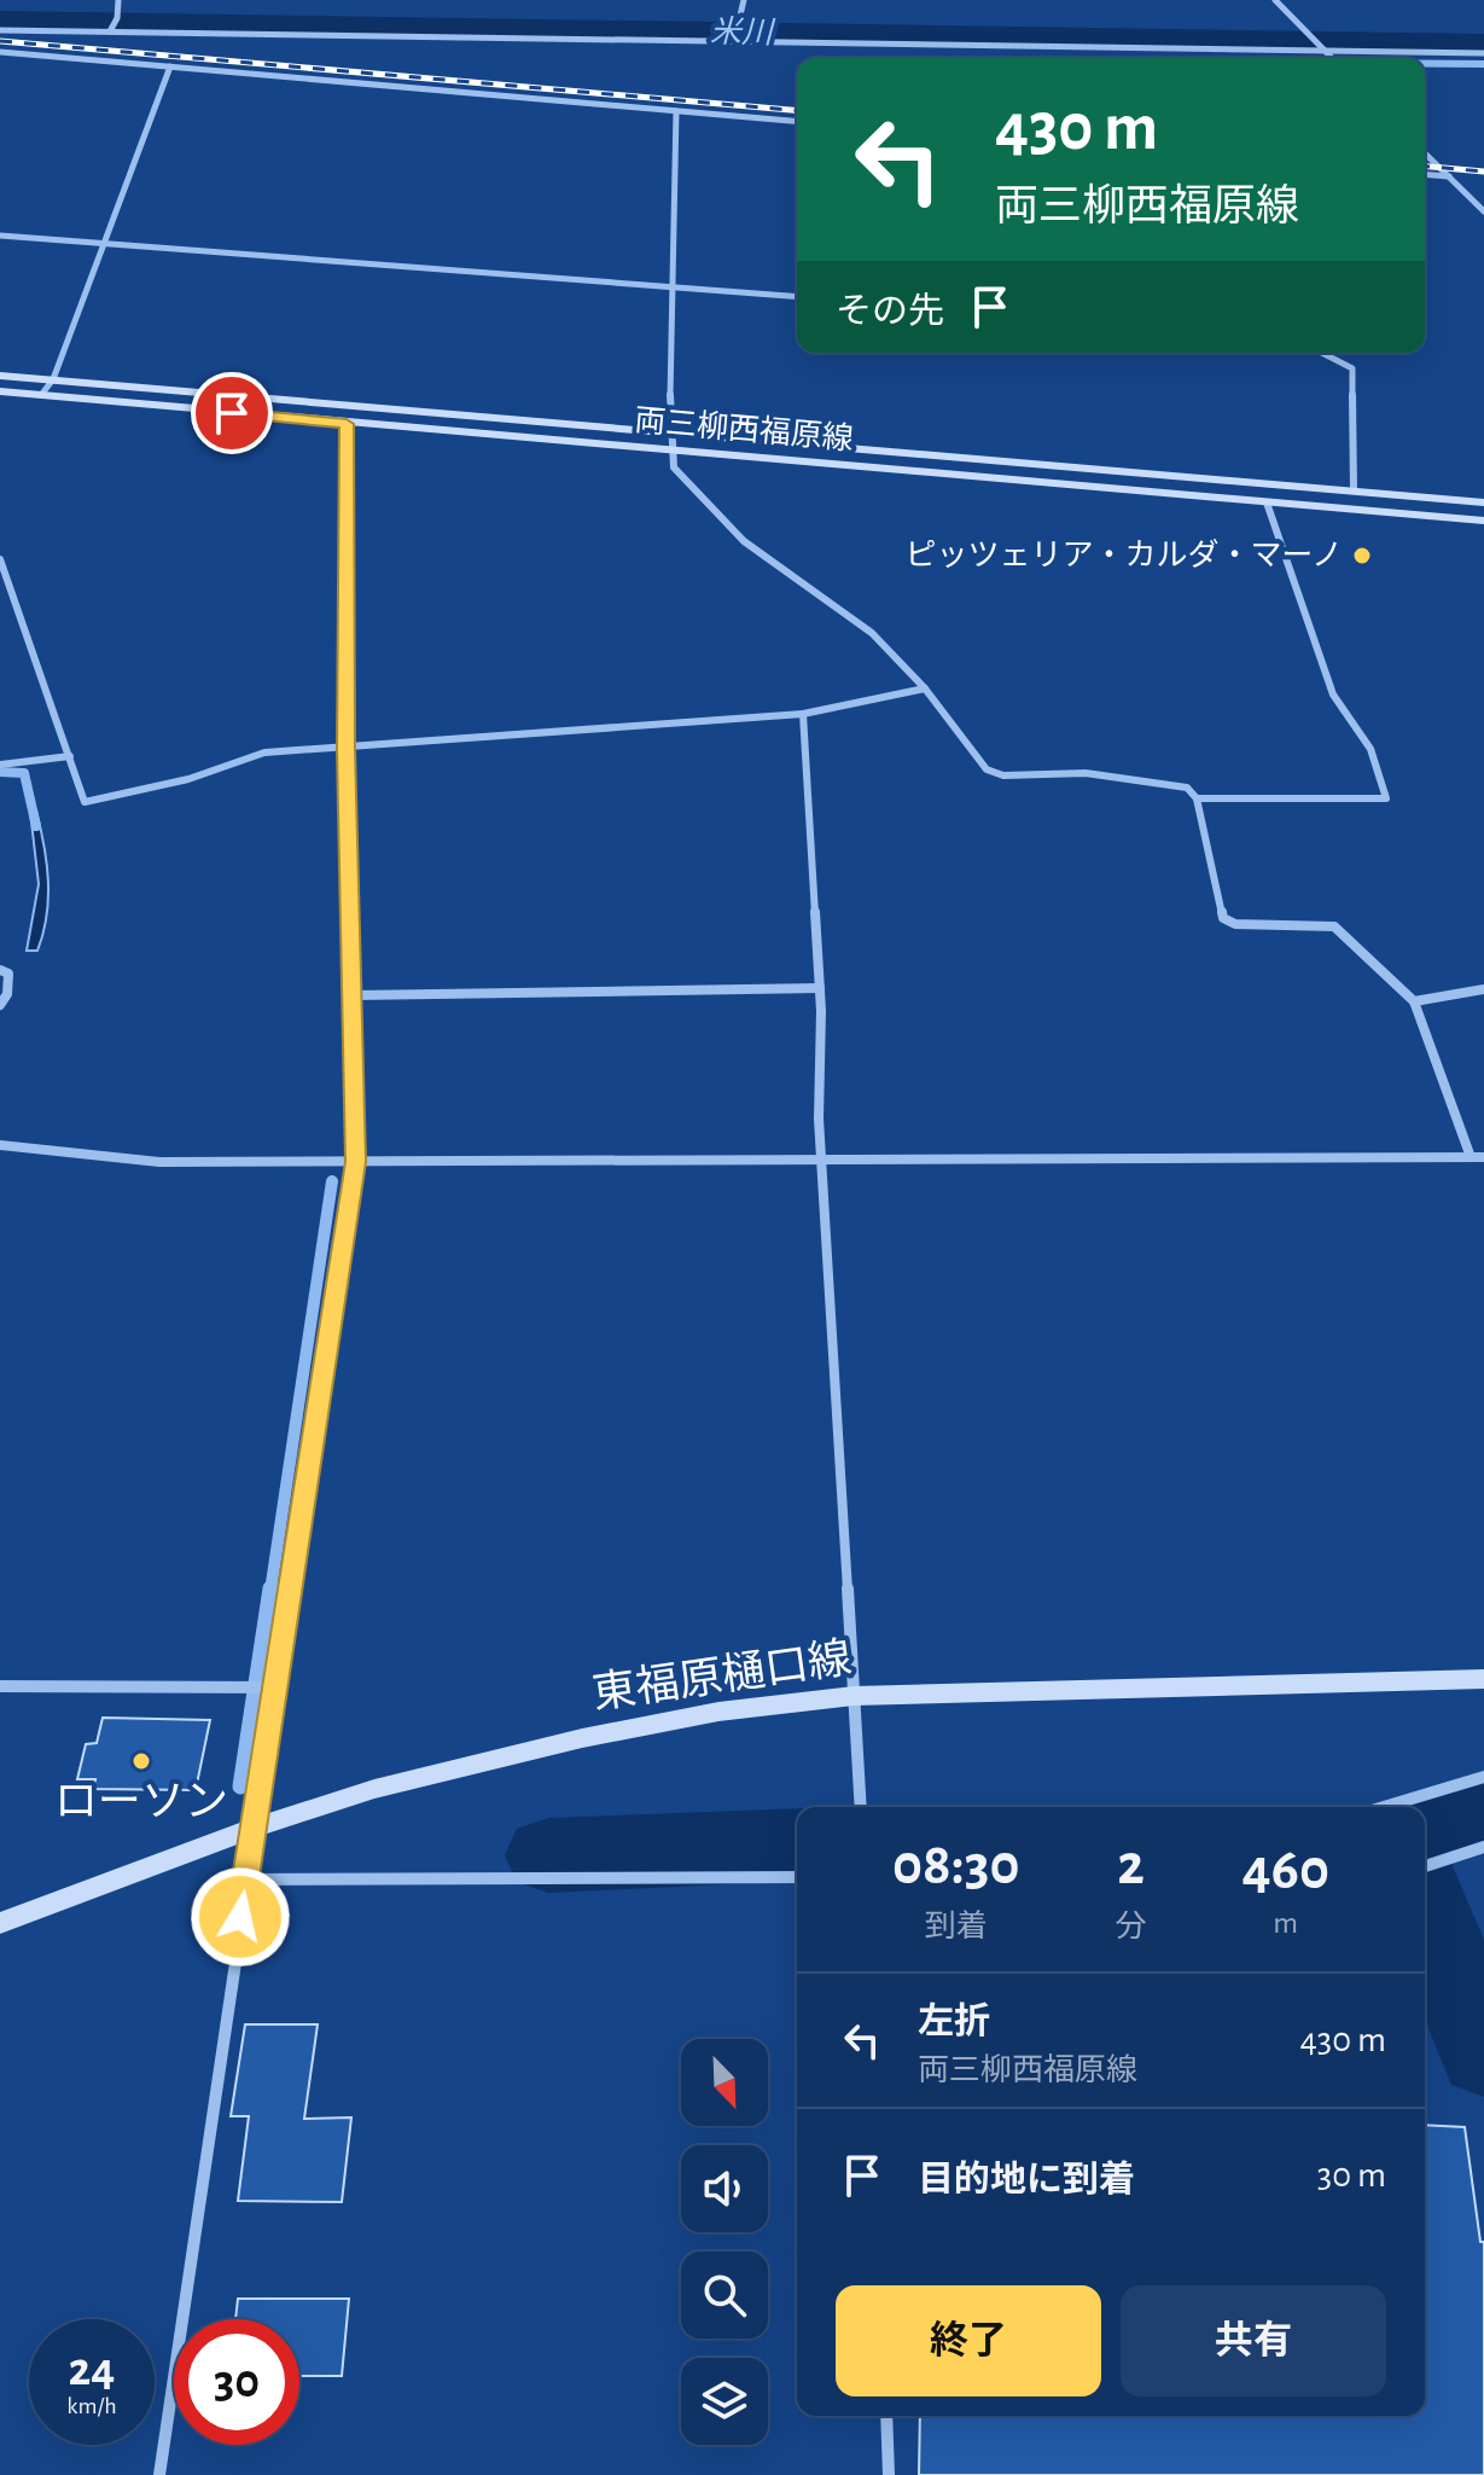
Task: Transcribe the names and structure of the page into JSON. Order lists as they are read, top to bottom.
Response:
{
  "streets": {
    "main road": ["両三柳西福原線", "東福原樋口線"]
  },
  "water": ["米川"],
  "places": ["ピッツェリア・カルダ・マーノ", "ローソン"],
  "north": "bottom right",
  "page": {
    "turn": ["430 m", "両三柳西福原線"],
    "then": "その先",
    "eta": [
      "08:30",
      "到着",
      "2",
      "分",
      "460",
      "m"
    ],
    "list": [
      {
        "name": "左折",
        "note": "両三柳西福原線",
        "value": "430 m"
      },
      {
        "name": "目的地に到着",
        "value": "30 m"
      }
    ],
    "buttons": ["終了", "共有"],
    "speed": "24 km/h",
    "limit": "30"
  }
}
